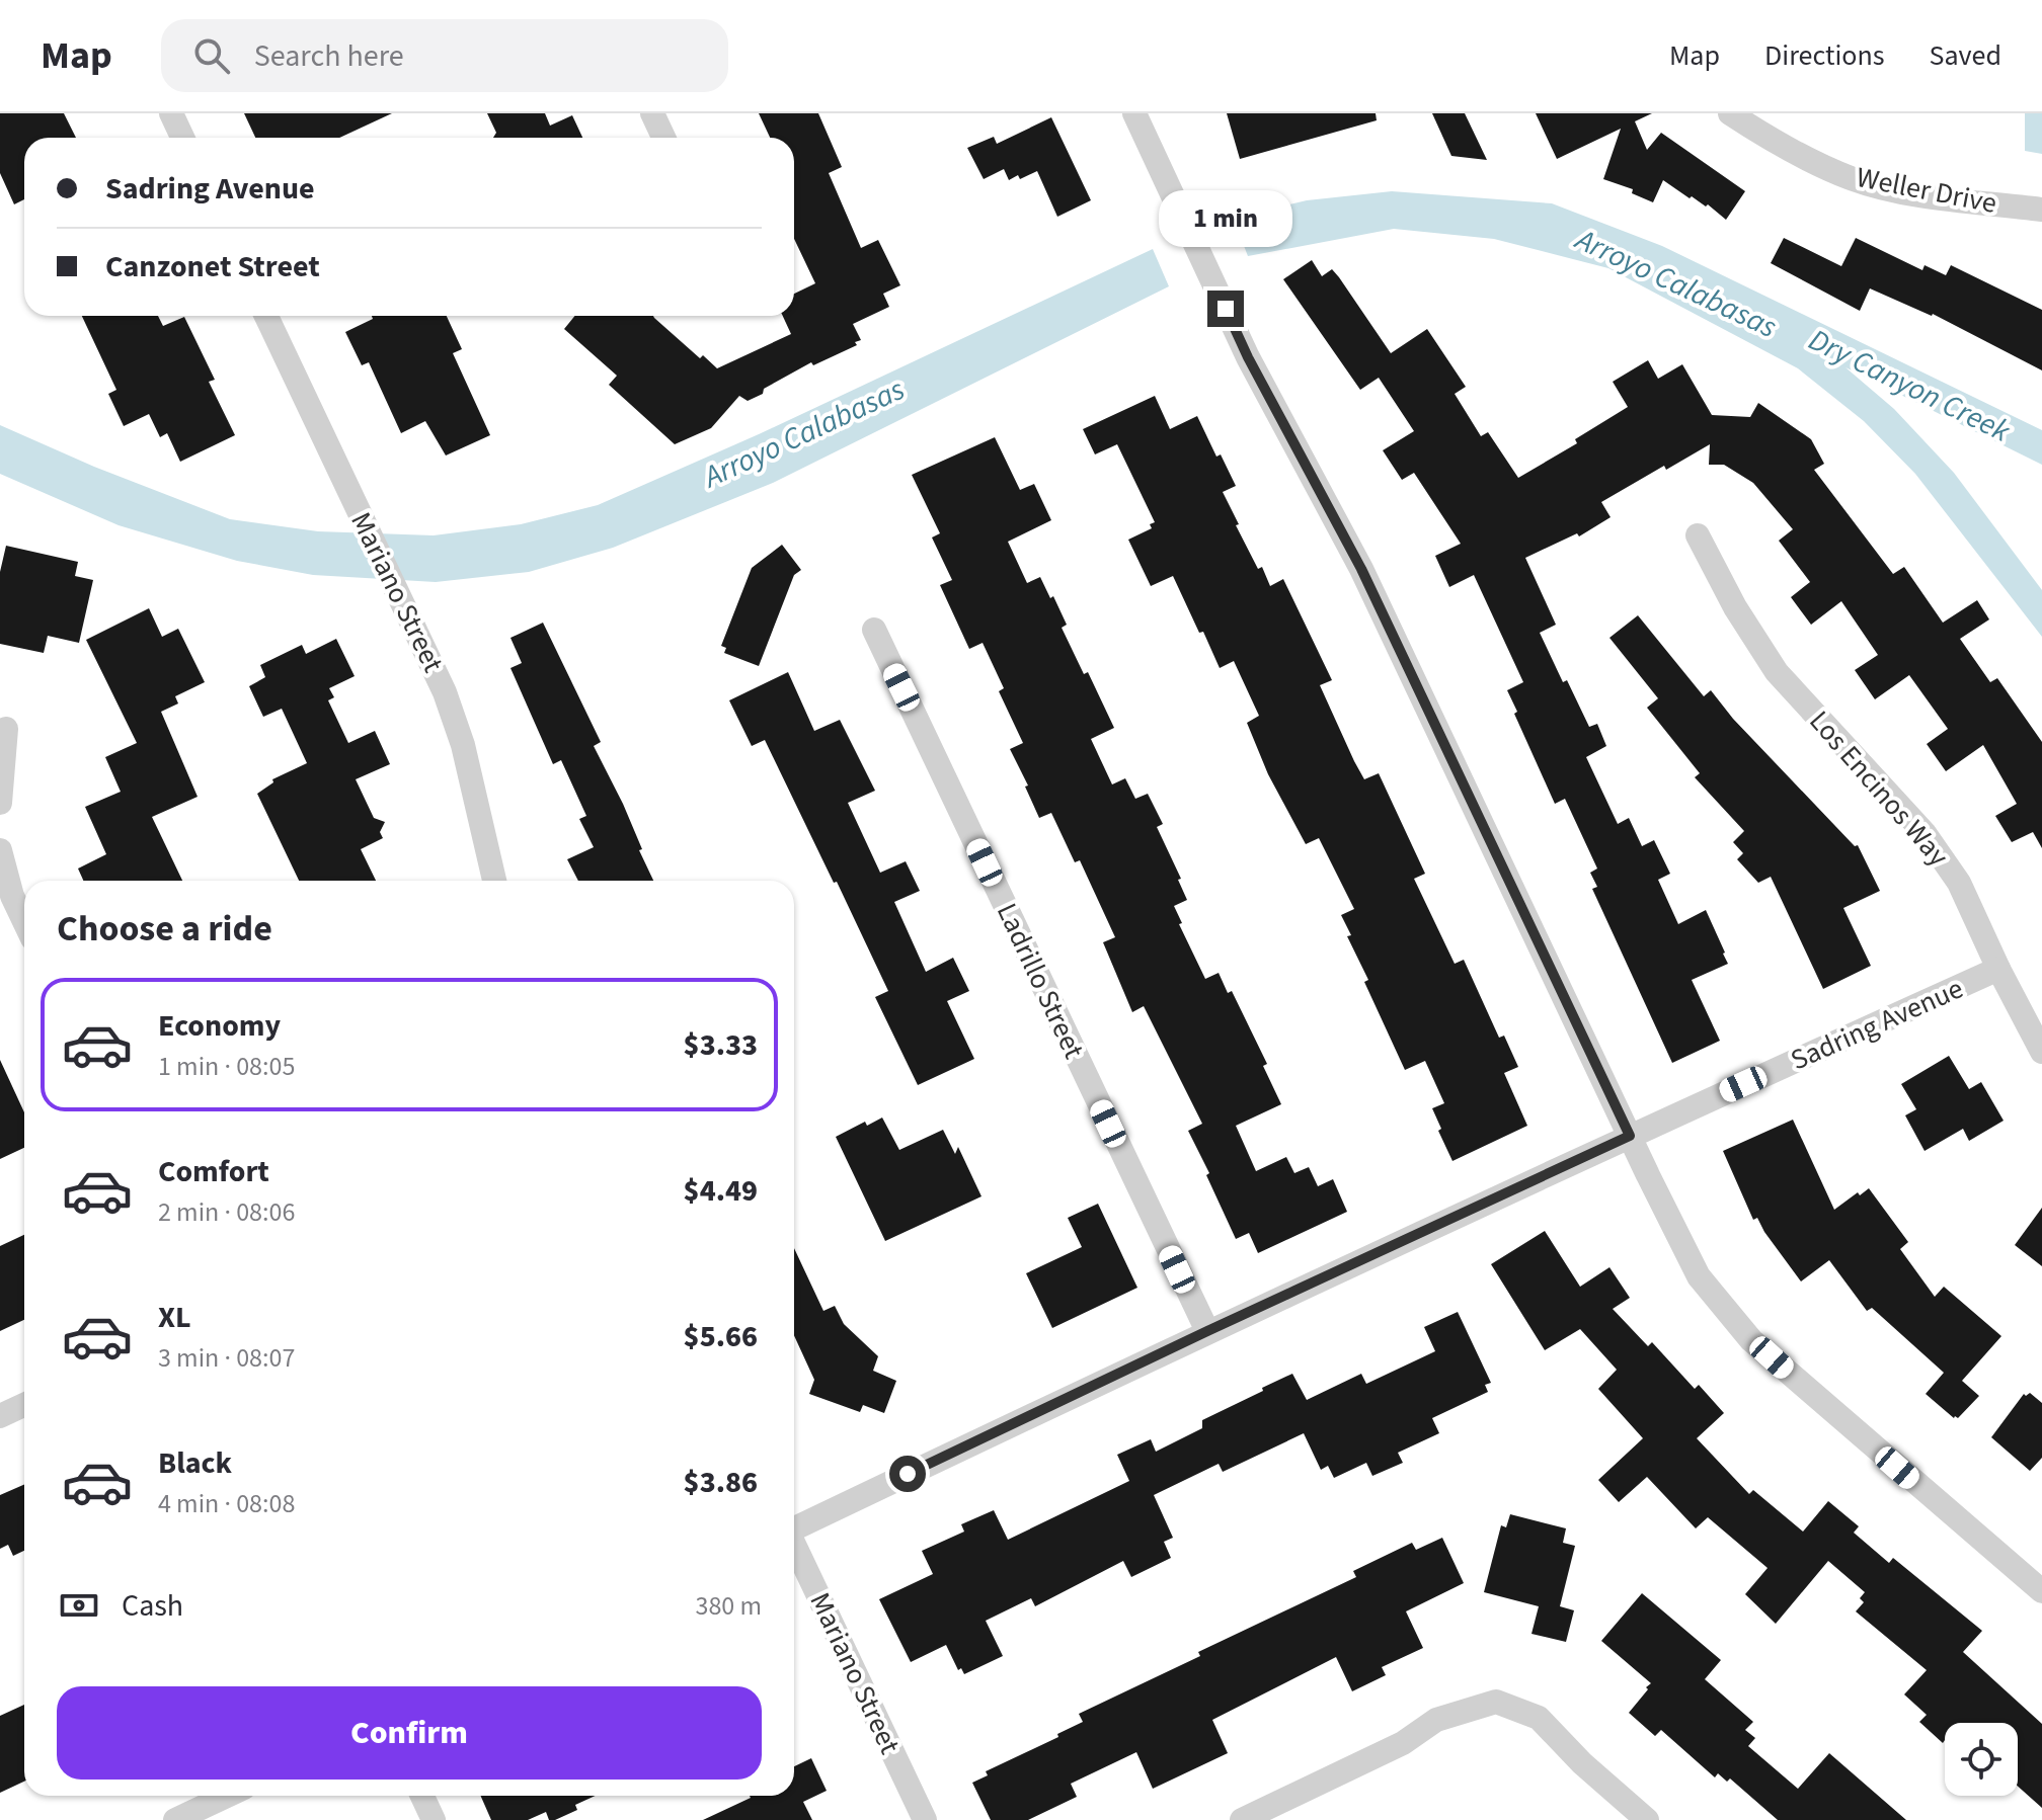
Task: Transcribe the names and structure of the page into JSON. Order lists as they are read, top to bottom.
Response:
{
  "streets": {
    "street": [
      "Weller Drive",
      "Mariano Street",
      "Los Encinos Way",
      "Ladrillo Street",
      "Sadring Avenue"
    ]
  },
  "crossings": [
    ["Los Encinos Way", "Sadring Avenue"],
    ["Ladrillo Street", "Sadring Avenue"]
  ],
  "water": ["Arroyo Calabasas", "Dry Canyon Creek"],
  "page": {
    "header": "Map",
    "search": "Search here",
    "nav": ["Map", "Directions", "Saved"],
    "banner": ["Sadring Avenue", "Canzonet Street"],
    "bubble": "1 min",
    "heading": "Choose a ride",
    "list": [
      {
        "name": "Economy",
        "note": "1 min · 08:05",
        "value": "$3.33"
      },
      {
        "name": "Comfort",
        "note": "2 min · 08:06",
        "value": "$4.49"
      },
      {
        "name": "XL",
        "note": "3 min · 08:07",
        "value": "$5.66"
      },
      {
        "name": "Black",
        "note": "4 min · 08:08",
        "value": "$3.86"
      }
    ],
    "pay": ["Cash", "380 m"],
    "buttons": "Confirm"
  }
}
